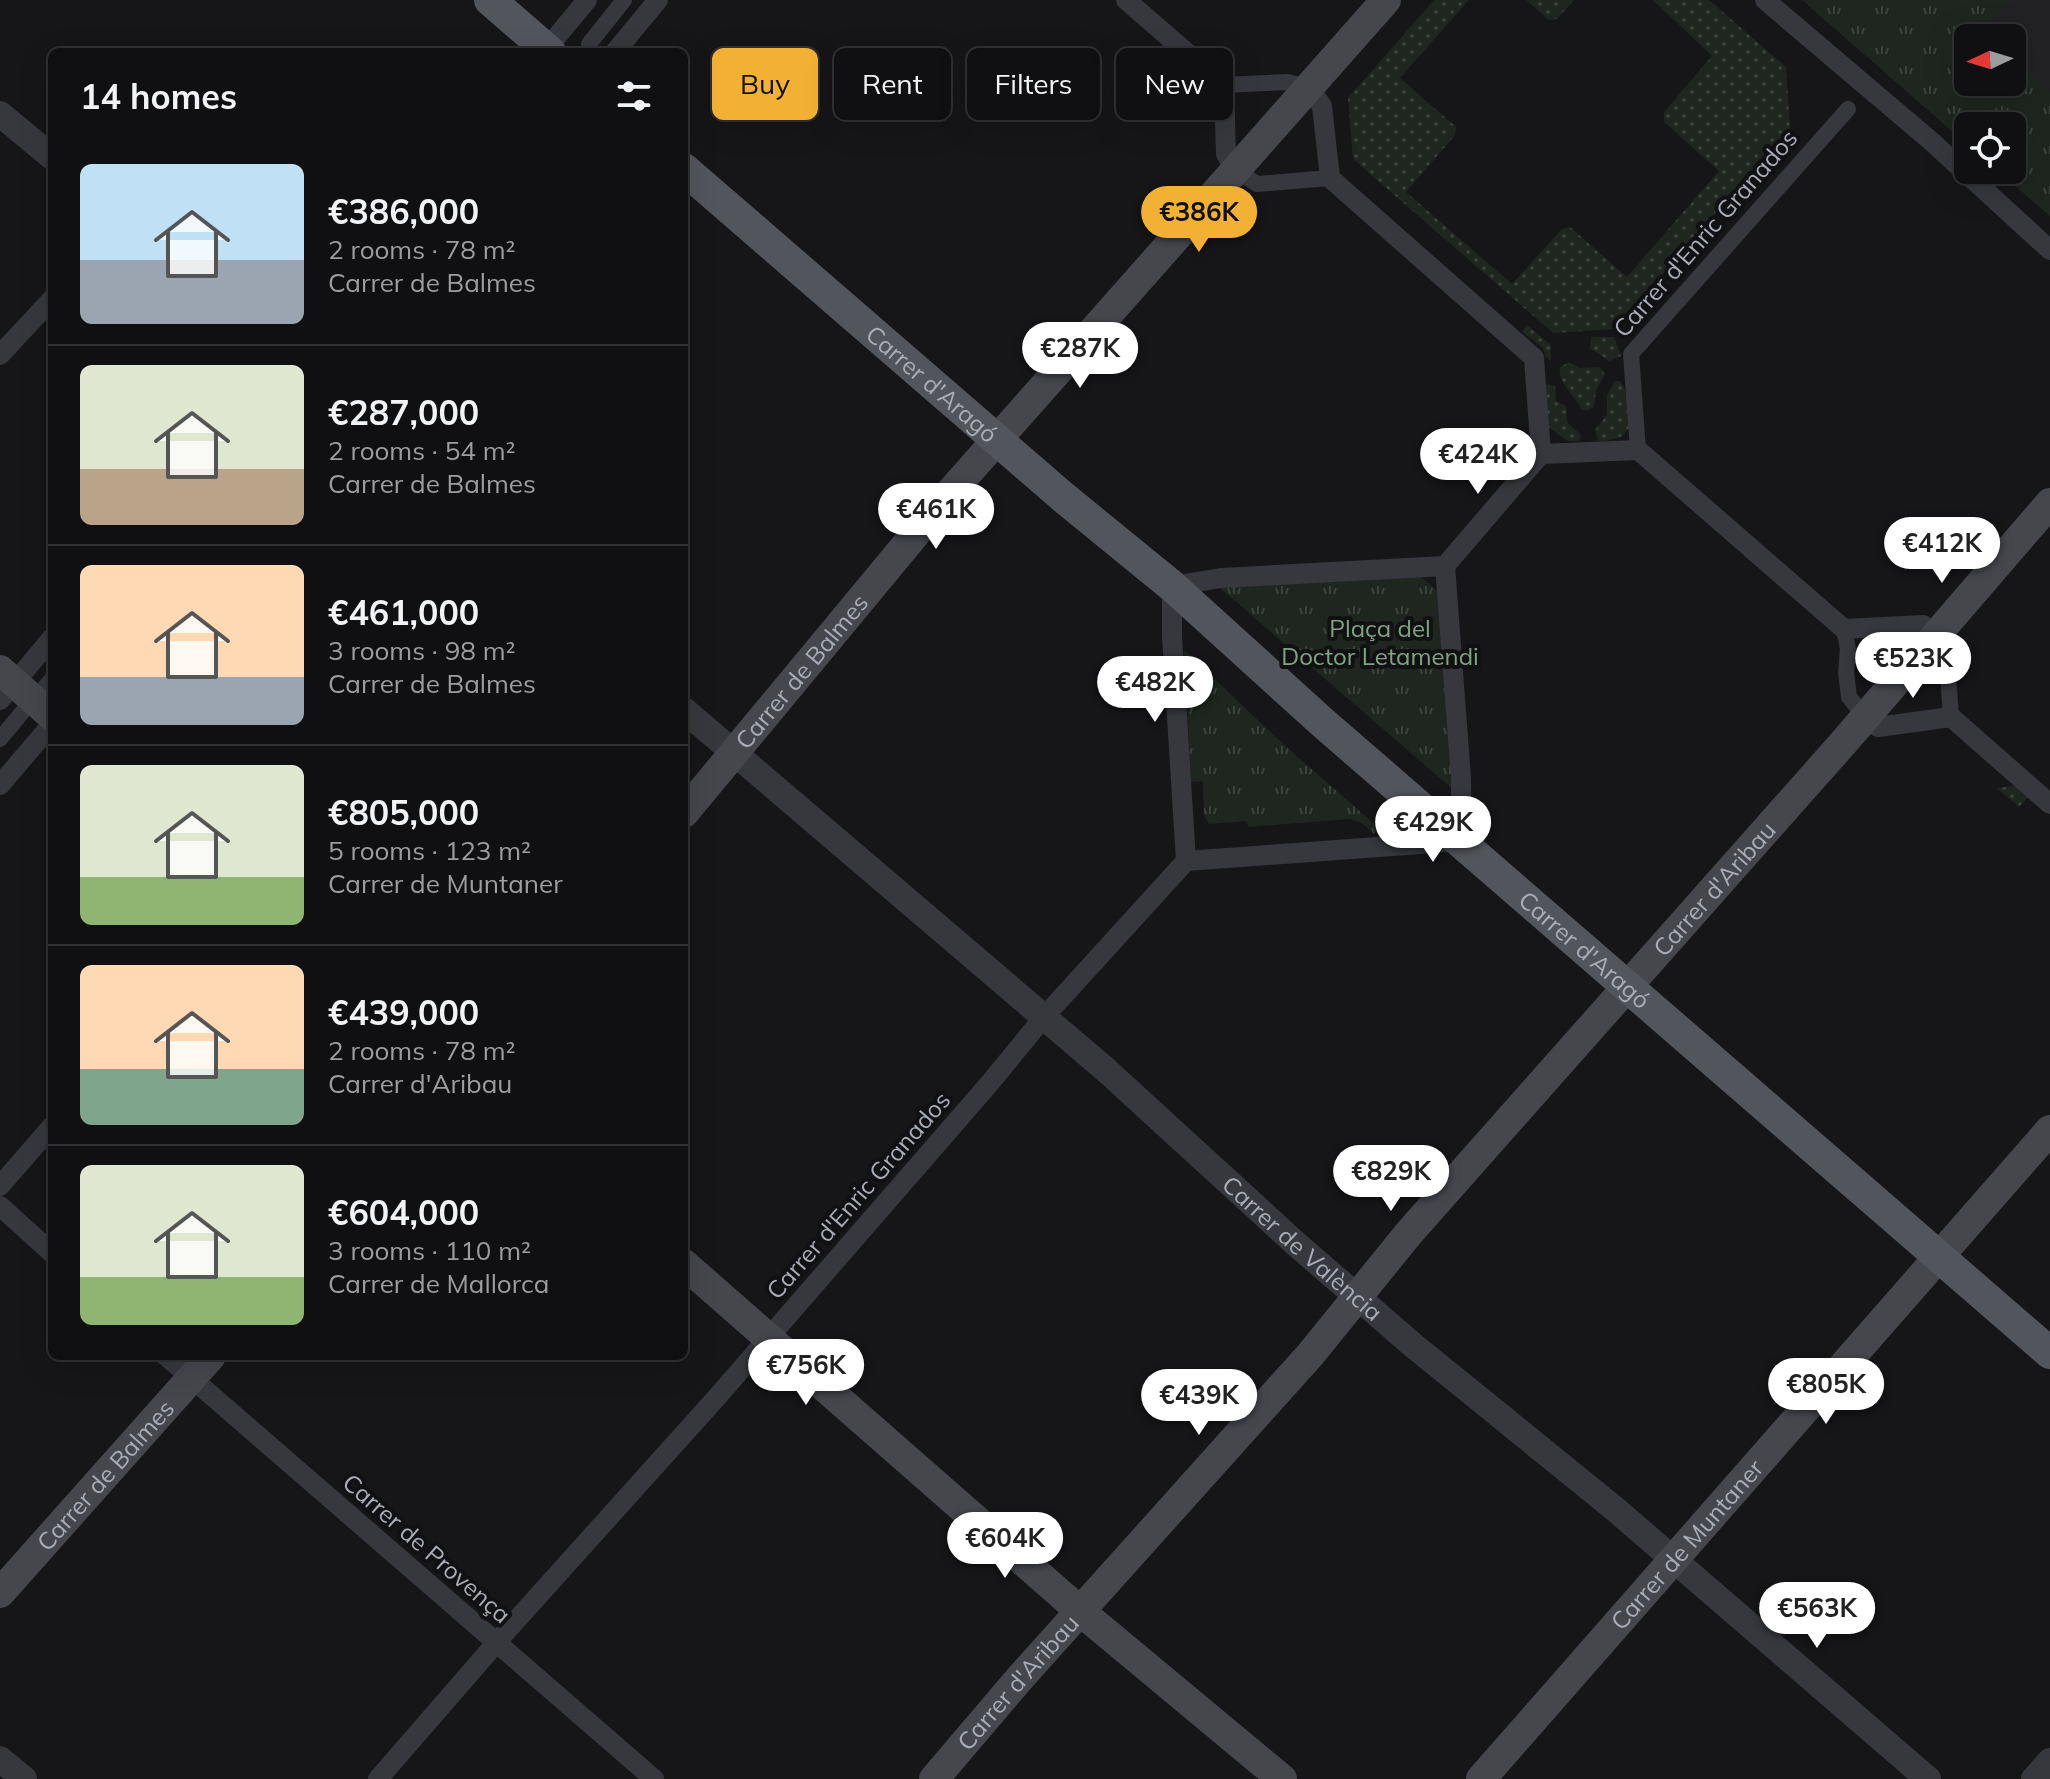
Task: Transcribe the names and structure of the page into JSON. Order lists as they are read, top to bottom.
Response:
{
  "streets": {
    "main road": [
      "Carrer d'Aragó",
      "Carrer de Balmes",
      "Carrer d'Aribau",
      "Carrer de Muntaner"
    ],
    "street": ["Carrer d'Enric Granados", "Carrer de València", "Carrer de Provença"]
  },
  "crossings": [
    ["Carrer d'Enric Granados", "Carrer de València"],
    ["Carrer d'Enric Granados", "Carrer de Provença"],
    ["Carrer d'Aragó", "Carrer de Balmes"],
    ["Carrer d'Aragó", "Carrer d'Aribau"],
    ["Carrer d'Aragó", "Carrer de Muntaner"],
    ["Carrer de Balmes", "Carrer de València"],
    ["Carrer de Balmes", "Carrer de Provença"],
    ["Carrer d'Aribau", "Carrer de València"],
    ["Carrer de València", "Carrer de Muntaner"]
  ],
  "parks": ["Plaça del Doctor Letamendi"],
  "north": "left",
  "page": {
    "chip": [
      "Buy",
      "Rent",
      "Filters",
      "New"
    ],
    "heading": "14 homes",
    "list": [
      {
        "name": "€386,000",
        "note": "2 rooms · 78 m² · Carrer de Balmes"
      },
      {
        "name": "€287,000",
        "note": "2 rooms · 54 m² · Carrer de Balmes"
      },
      {
        "name": "€461,000",
        "note": "3 rooms · 98 m² · Carrer de Balmes"
      },
      {
        "name": "€805,000",
        "note": "5 rooms · 123 m² · Carrer de Muntaner"
      },
      {
        "name": "€439,000",
        "note": "2 rooms · 78 m² · Carrer d'Aribau"
      },
      {
        "name": "€604,000",
        "note": "3 rooms · 110 m² · Carrer de Mallorca"
      }
    ],
    "price": [
      "€386K",
      "€287K",
      "€424K",
      "€461K",
      "€412K",
      "€523K",
      "€482K",
      "€429K",
      "€829K",
      "€756K",
      "€805K",
      "€439K",
      "€604K",
      "€563K"
    ]
  }
}
